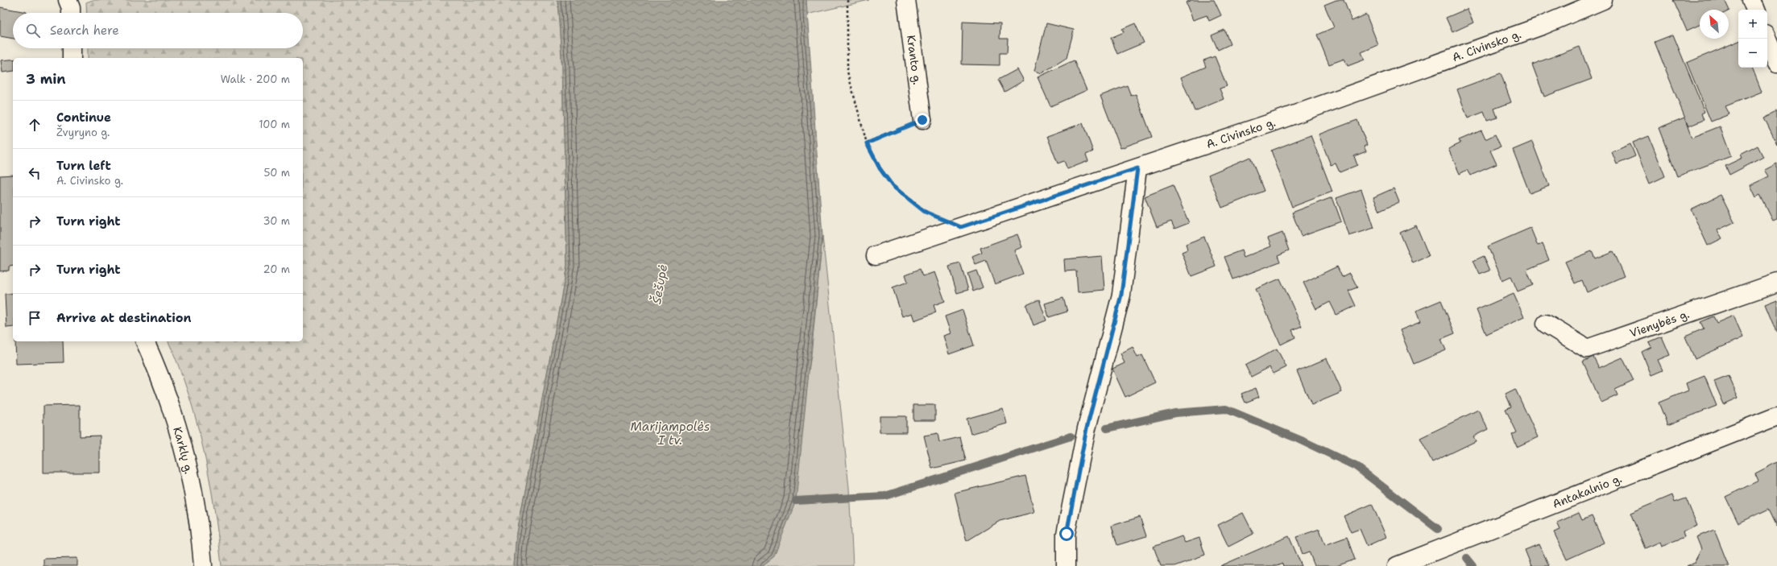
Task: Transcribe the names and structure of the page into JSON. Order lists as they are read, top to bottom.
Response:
{
  "streets": {
    "street": [
      "A. Civinsko g.",
      "Kranto g.",
      "Vienybės g.",
      "Karklų g.",
      "Antakalnio g."
    ]
  },
  "water": ["Šešupė", "Marijampolės I tv."],
  "north": "top left",
  "page": {
    "map_buttons": ["+", "−"],
    "search": "Search here",
    "heading": ["3 min", "Walk · 200 m"],
    "list": [
      ["Continue", "Žvyryno g.", "100 m"],
      ["Turn left", "A. Civinsko g.", "50 m"],
      ["Turn right", "30 m"],
      ["Turn right", "20 m"],
      "Arrive at destination"
    ]
  }
}
